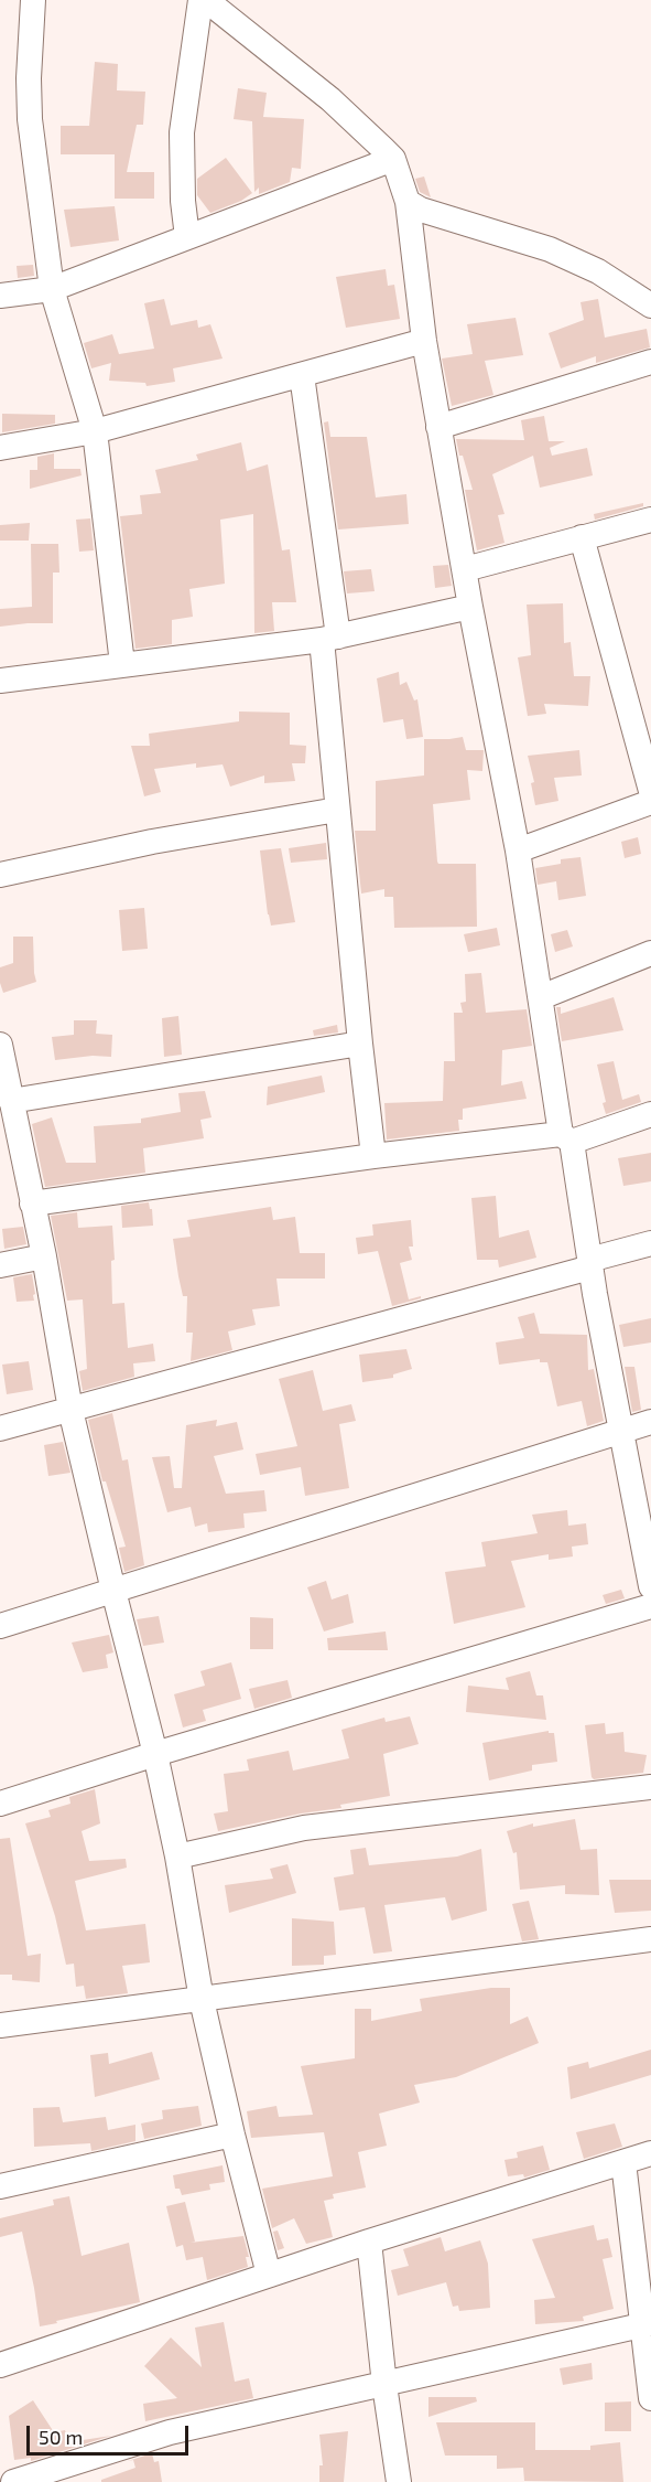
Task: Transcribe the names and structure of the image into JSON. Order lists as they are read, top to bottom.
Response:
{
  "scale_bar": "50 m"
}
